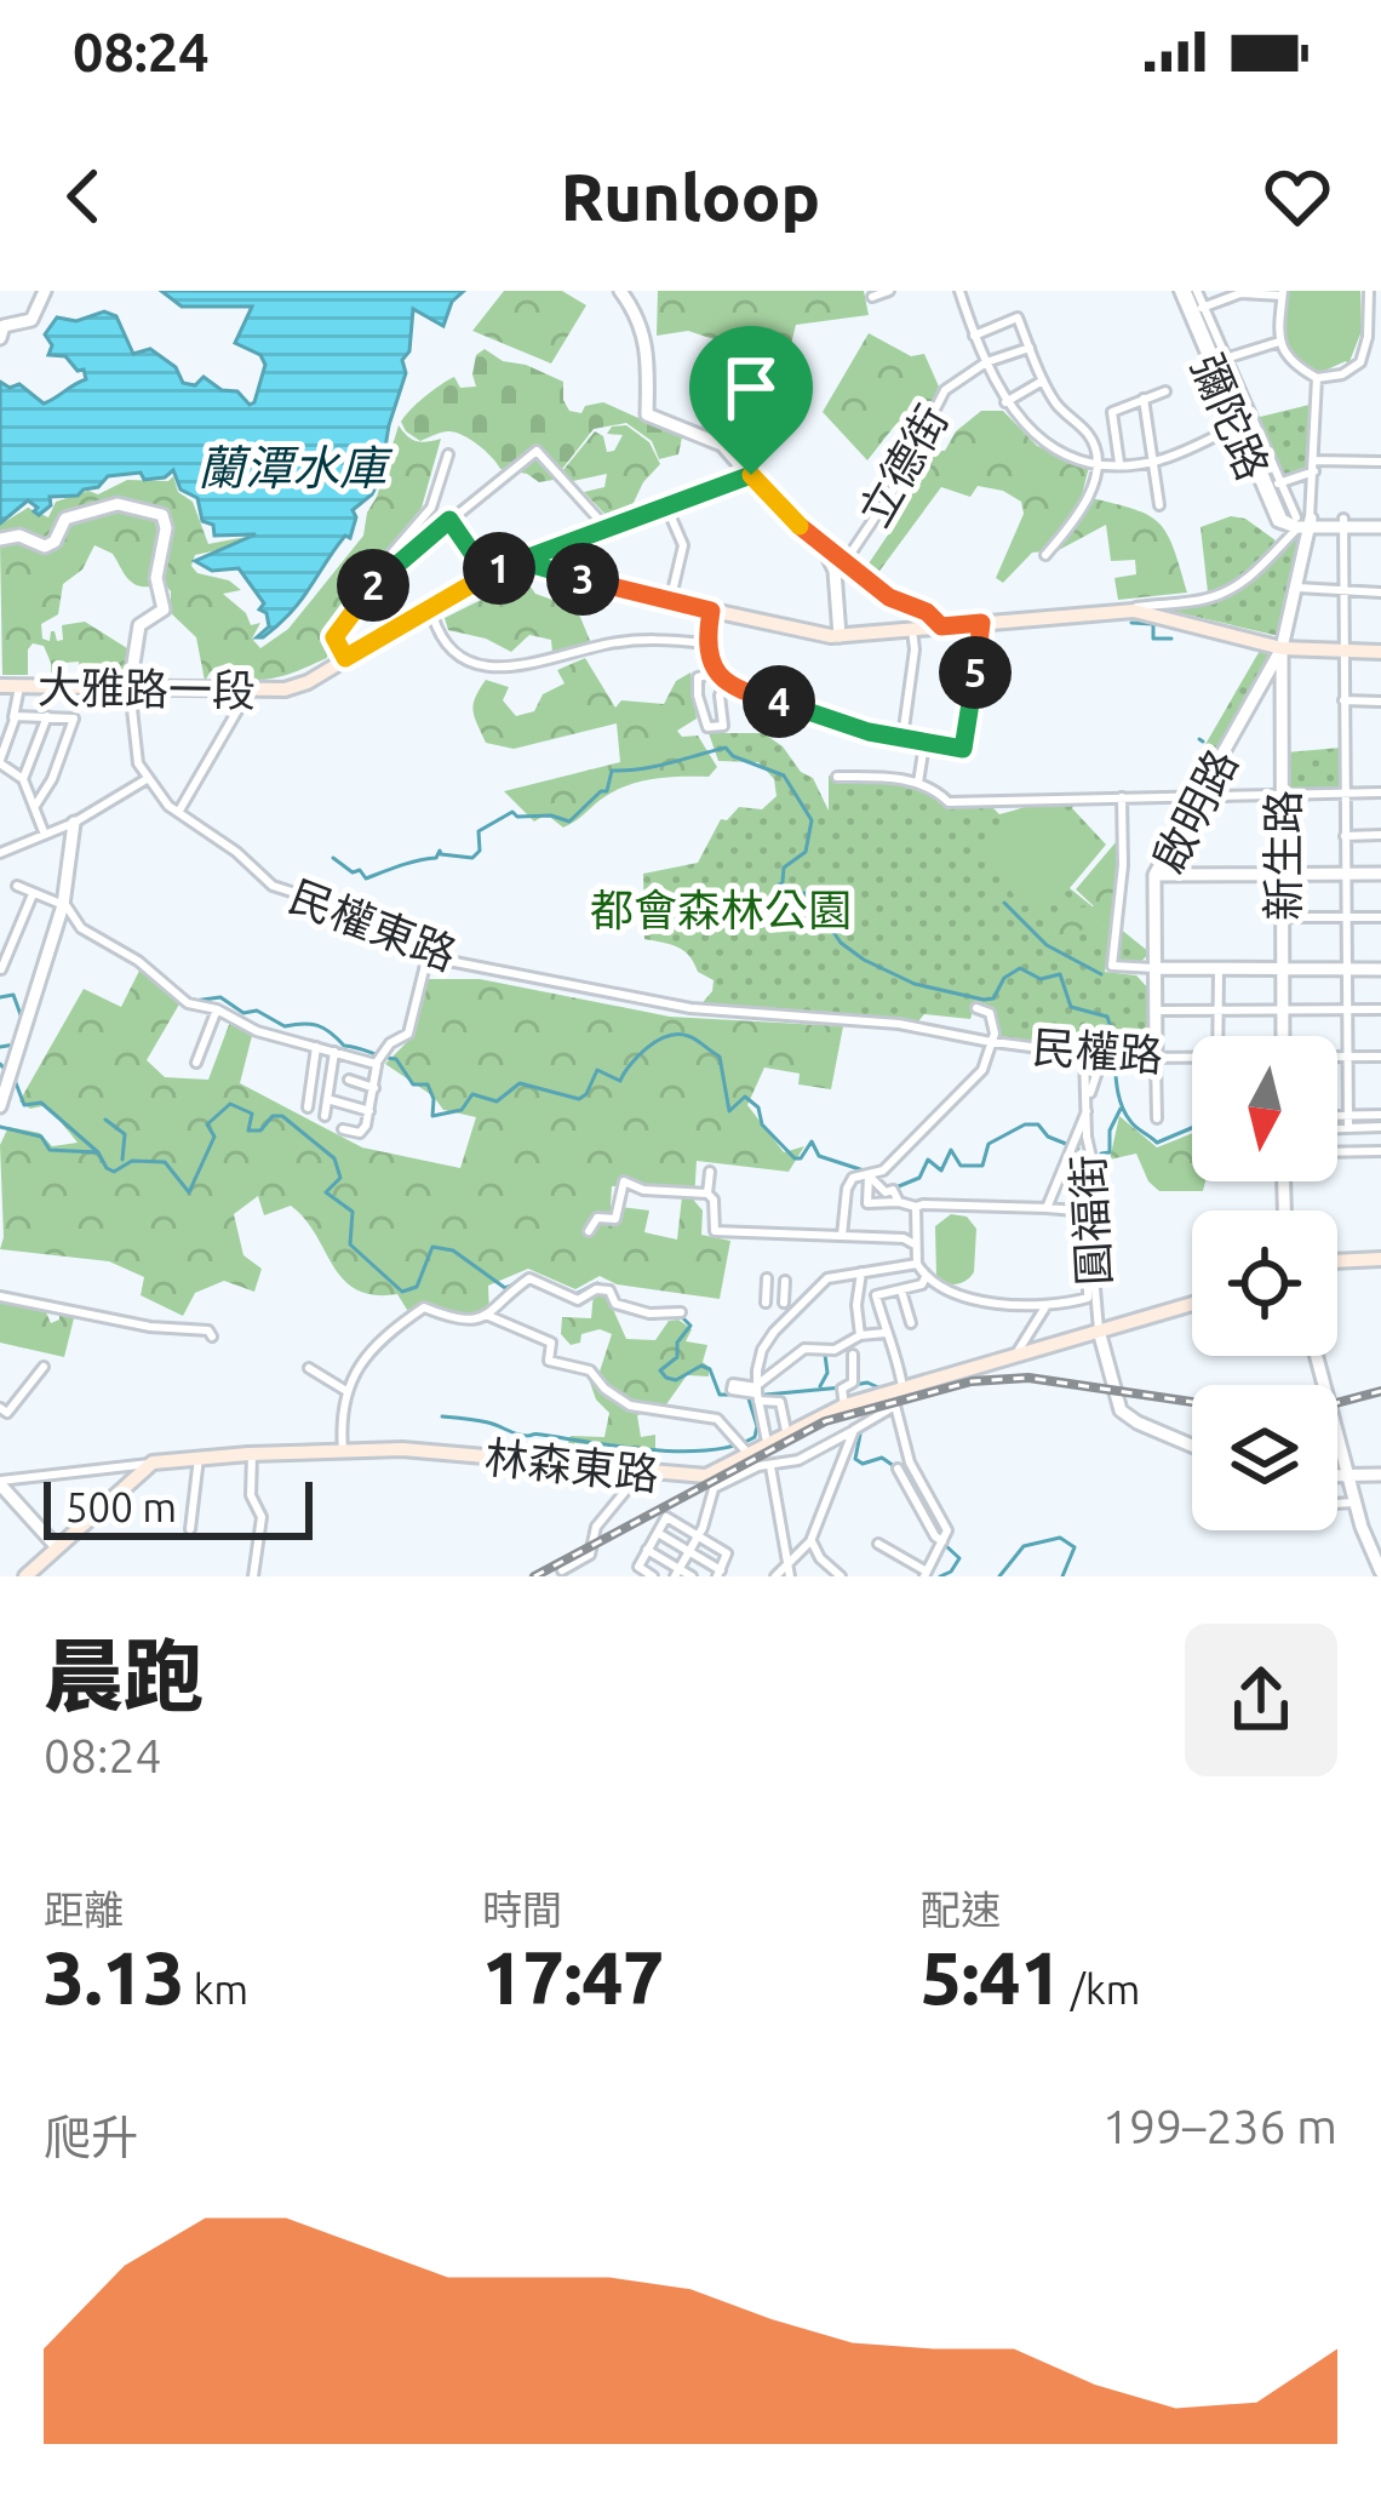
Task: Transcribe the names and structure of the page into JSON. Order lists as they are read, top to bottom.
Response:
{
  "streets": {
    "main road": ["大雅路一段", "林森東路"],
    "street": [
      "彌陀路",
      "立德街",
      "啟明路",
      "新生路",
      "民權東路",
      "民權路",
      "圓福街"
    ]
  },
  "crossings": [
    ["彌陀路", "啟明路"],
    ["大雅路一段", "民權東路"],
    ["啟明路", "新生路"],
    ["啟明路", "民權路"],
    ["民權東路", "民權路"],
    ["民權路", "圓福街"],
    ["圓福街", "林森東路"]
  ],
  "water": ["蘭潭水庫"],
  "parks": ["都會森林公園"],
  "scale_bar": "500 m",
  "north": "bottom",
  "page": {
    "status": "08:24",
    "header": "Runloop",
    "pins": [
      "1",
      "3",
      "2",
      "5",
      "4"
    ],
    "scale": "500 m",
    "heading": ["晨跑", "08:24"],
    "stats": [
      ["距離", "3.13 km"],
      ["時間", "17:47"],
      ["配速", "5:41 /km"]
    ],
    "chart": ["爬升", "199–236 m"]
  }
}
